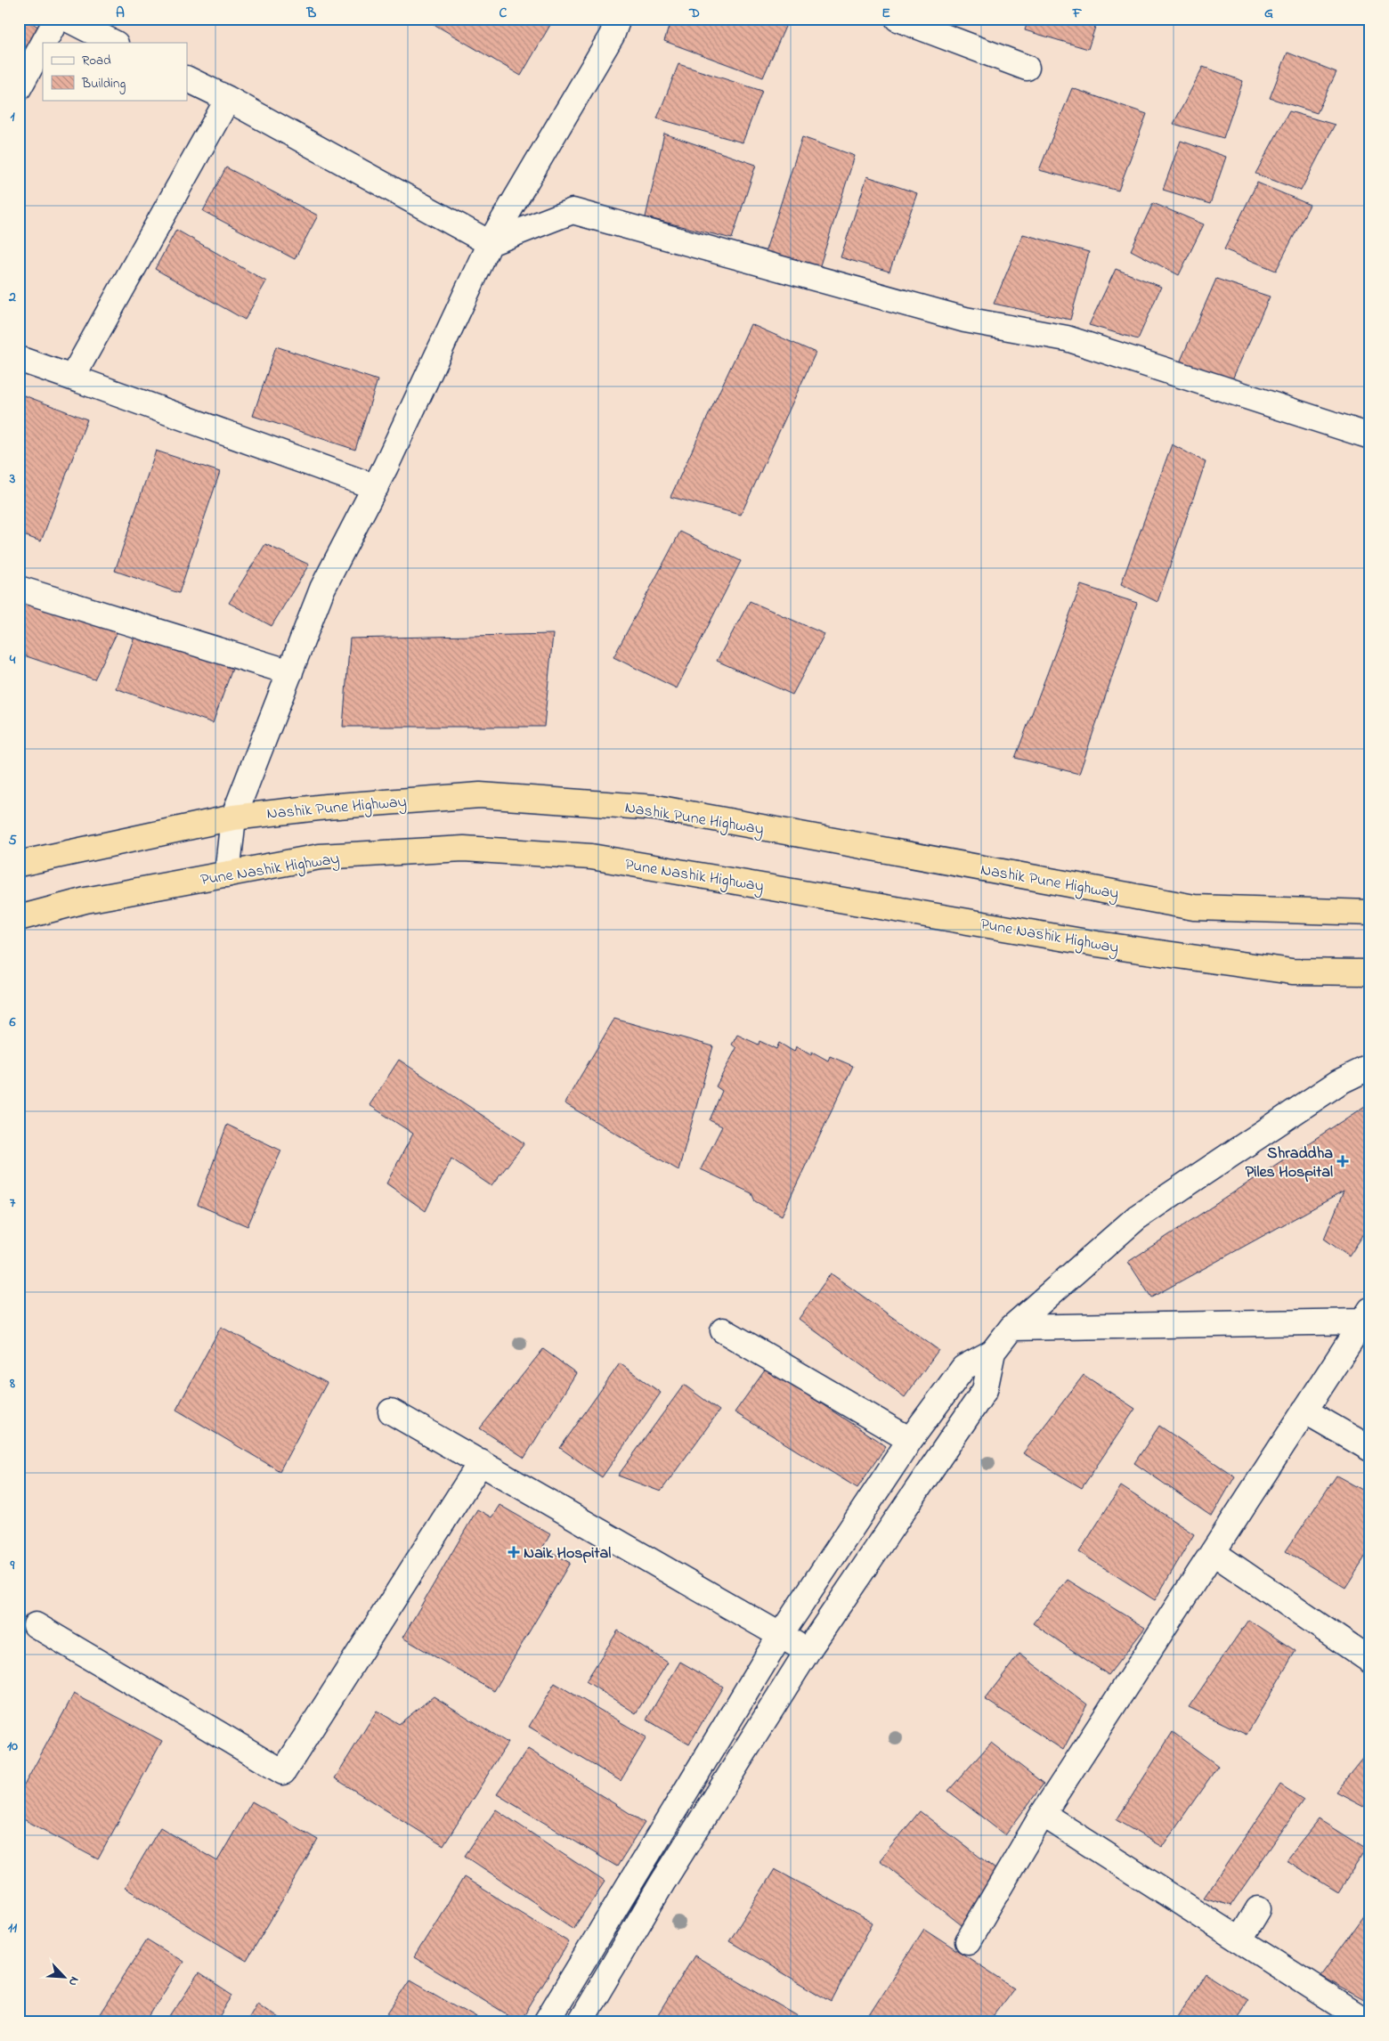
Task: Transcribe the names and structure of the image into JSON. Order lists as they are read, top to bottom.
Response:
{
  "streets": {
    "highway": ["Nashik Pune Highway", "Pune Nashik Highway"]
  },
  "places": {
    "health": ["Shraddha Piles Hospital", "Naik Hospital"]
  },
  "legend": ["Road", "Building"],
  "north": "bottom right",
  "grid": {
    "columns": [
      "A",
      "B",
      "C",
      "D",
      "E",
      "F",
      "G"
    ],
    "rows": [
      "1",
      "2",
      "3",
      "4",
      "5",
      "6",
      "7",
      "8",
      "9",
      "10",
      "11"
    ]
  }
}
